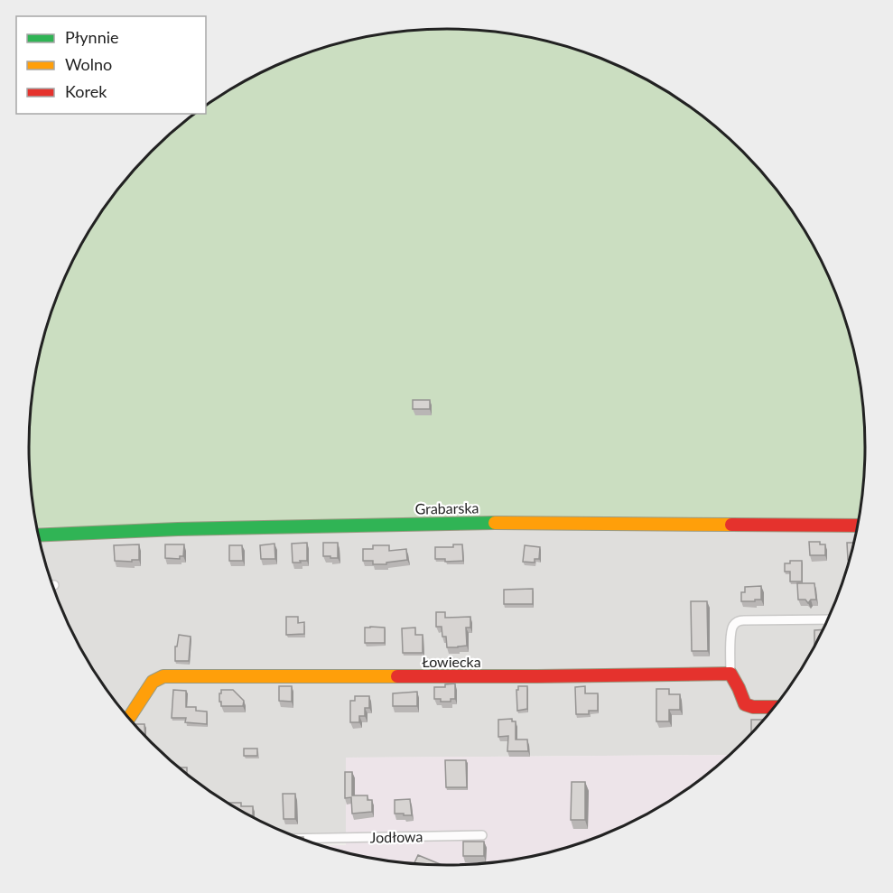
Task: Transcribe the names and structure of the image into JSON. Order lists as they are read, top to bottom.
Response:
{
  "streets": {
    "street": ["Grabarska", "Łowiecka", "Jodłowa"]
  },
  "legend": ["Płynnie", "Wolno", "Korek"]
}
